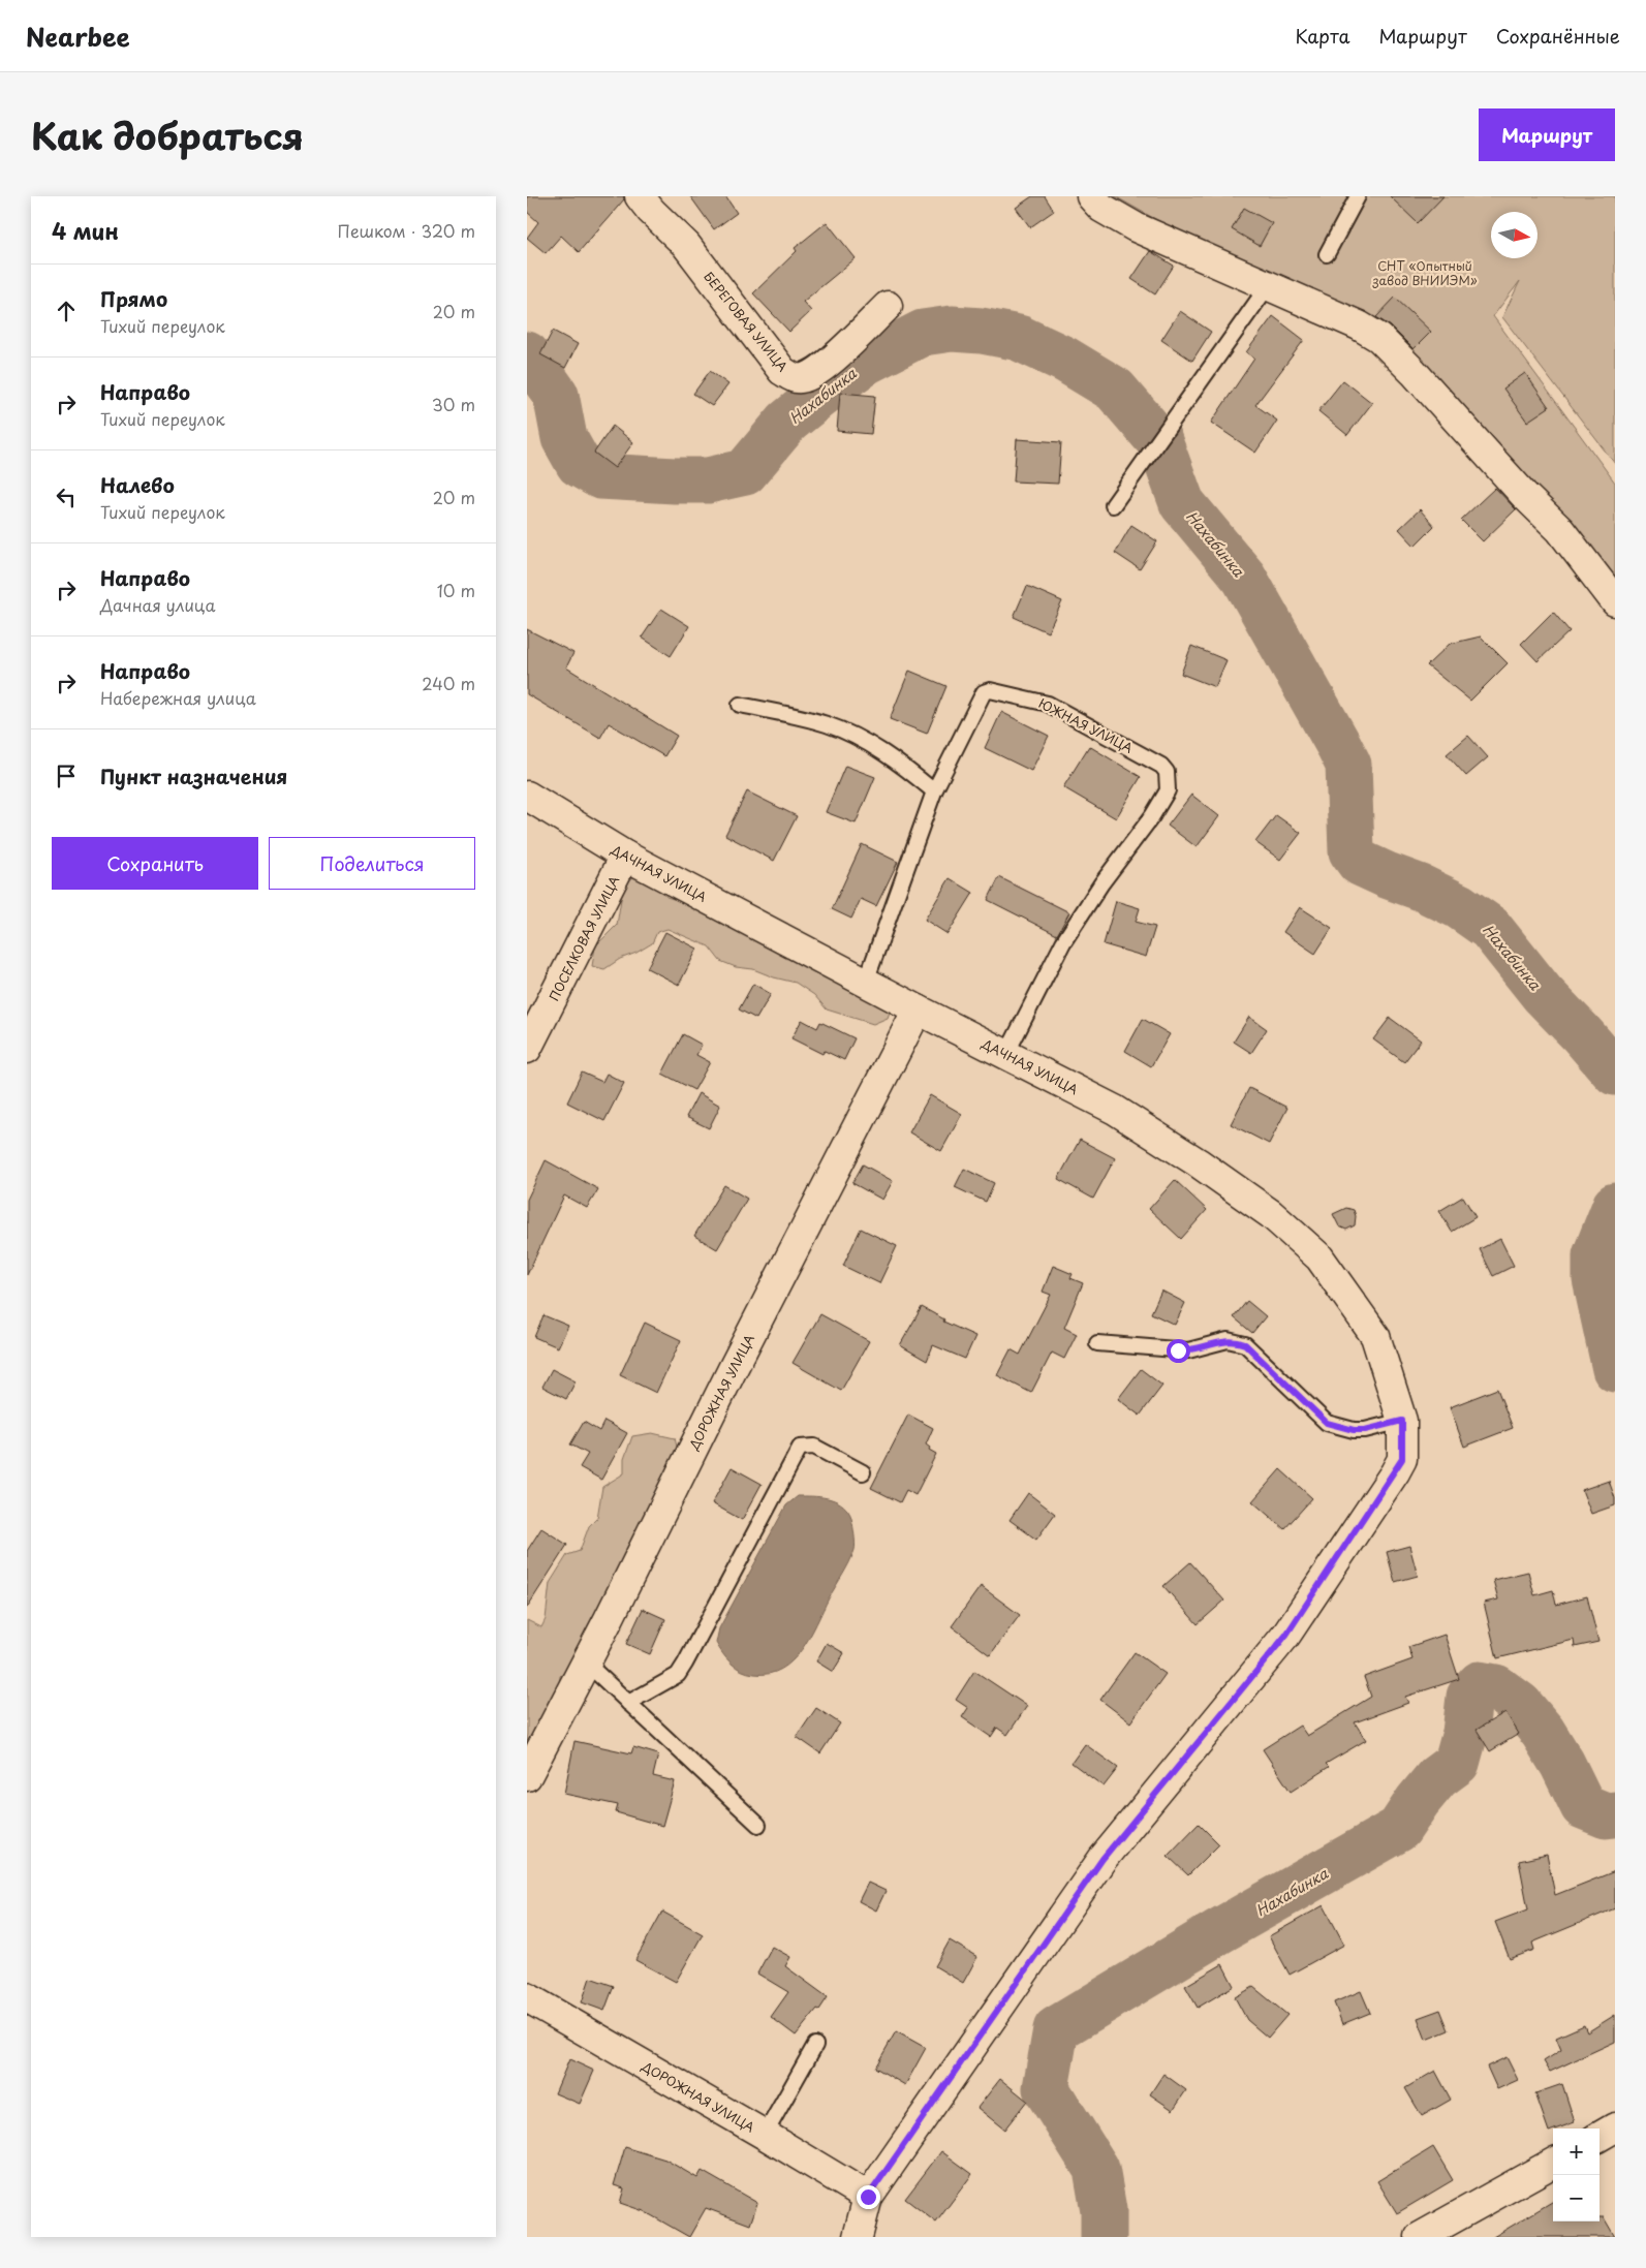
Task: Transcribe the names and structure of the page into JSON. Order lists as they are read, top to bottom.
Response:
{
  "streets": {
    "street": [
      "БЕРЕГОВАЯ УЛИЦА",
      "ДАЧНАЯ УЛИЦА",
      "ПОСЕЛКОВАЯ УЛИЦА",
      "ДОРОЖНАЯ УЛИЦА"
    ],
    "lane": ["ЮЖНАЯ УЛИЦА"]
  },
  "crossings": [
    ["ЮЖНАЯ УЛИЦА", "ДАЧНАЯ УЛИЦА"],
    ["ДАЧНАЯ УЛИЦА", "ПОСЕЛКОВАЯ УЛИЦА"],
    ["ДАЧНАЯ УЛИЦА", "ДОРОЖНАЯ УЛИЦА"]
  ],
  "water": ["Нахабинка"],
  "parks": ["СНТ «Опытный завод ВНИИЭМ»"],
  "north": "right",
  "page": {
    "header": "Nearbee",
    "nav": ["Карта", "Маршрут", "Сохранённые"],
    "title": "Как добраться",
    "buttons": [
      "Маршрут",
      ["Сохранить", "Поделиться"]
    ],
    "heading": ["4 мин", "Пешком · 320 m"],
    "list": [
      ["Прямо", "Тихий переулок", "20 m"],
      ["Направо", "Тихий переулок", "30 m"],
      ["Налево", "Тихий переулок", "20 m"],
      ["Направо", "Дачная улица", "10 m"],
      ["Направо", "Набережная улица", "240 m"],
      "Пункт назначения"
    ],
    "map_buttons": ["+", "−"]
  }
}
